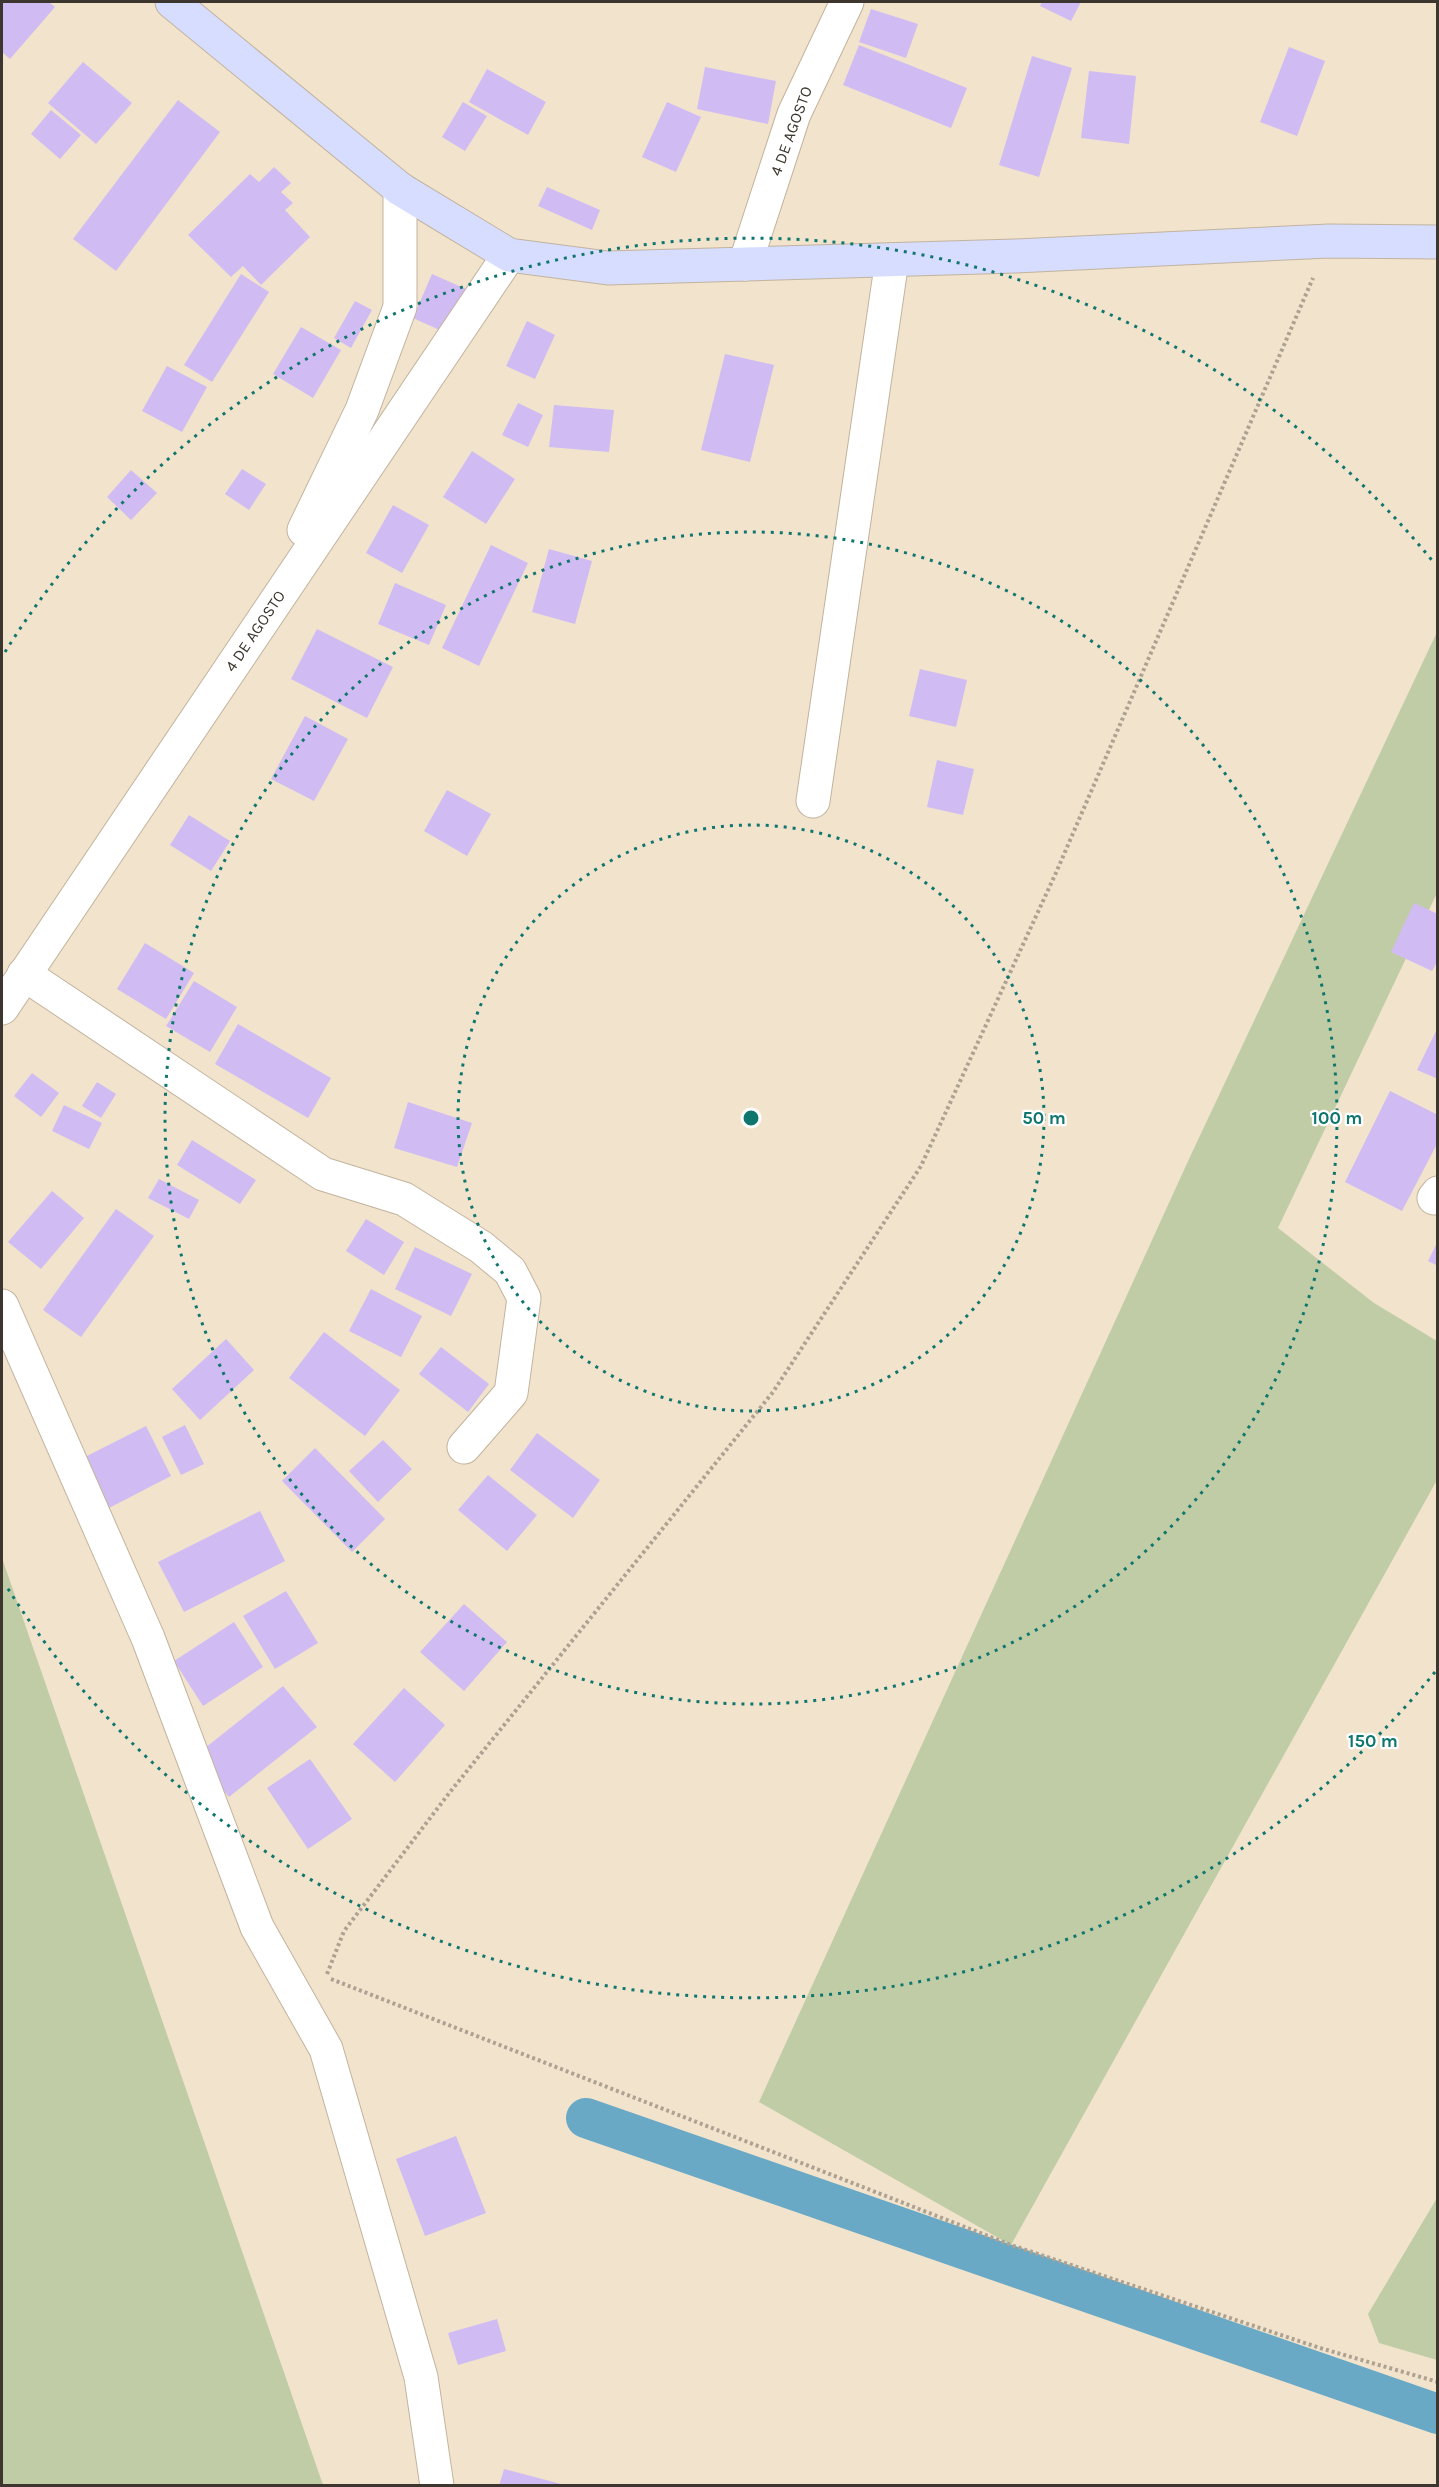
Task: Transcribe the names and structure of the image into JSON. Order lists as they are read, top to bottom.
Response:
{
  "streets": {
    "street": ["4 DE AGOSTO"]
  },
  "rings": ["50 m", "100 m", "150 m"]
}
